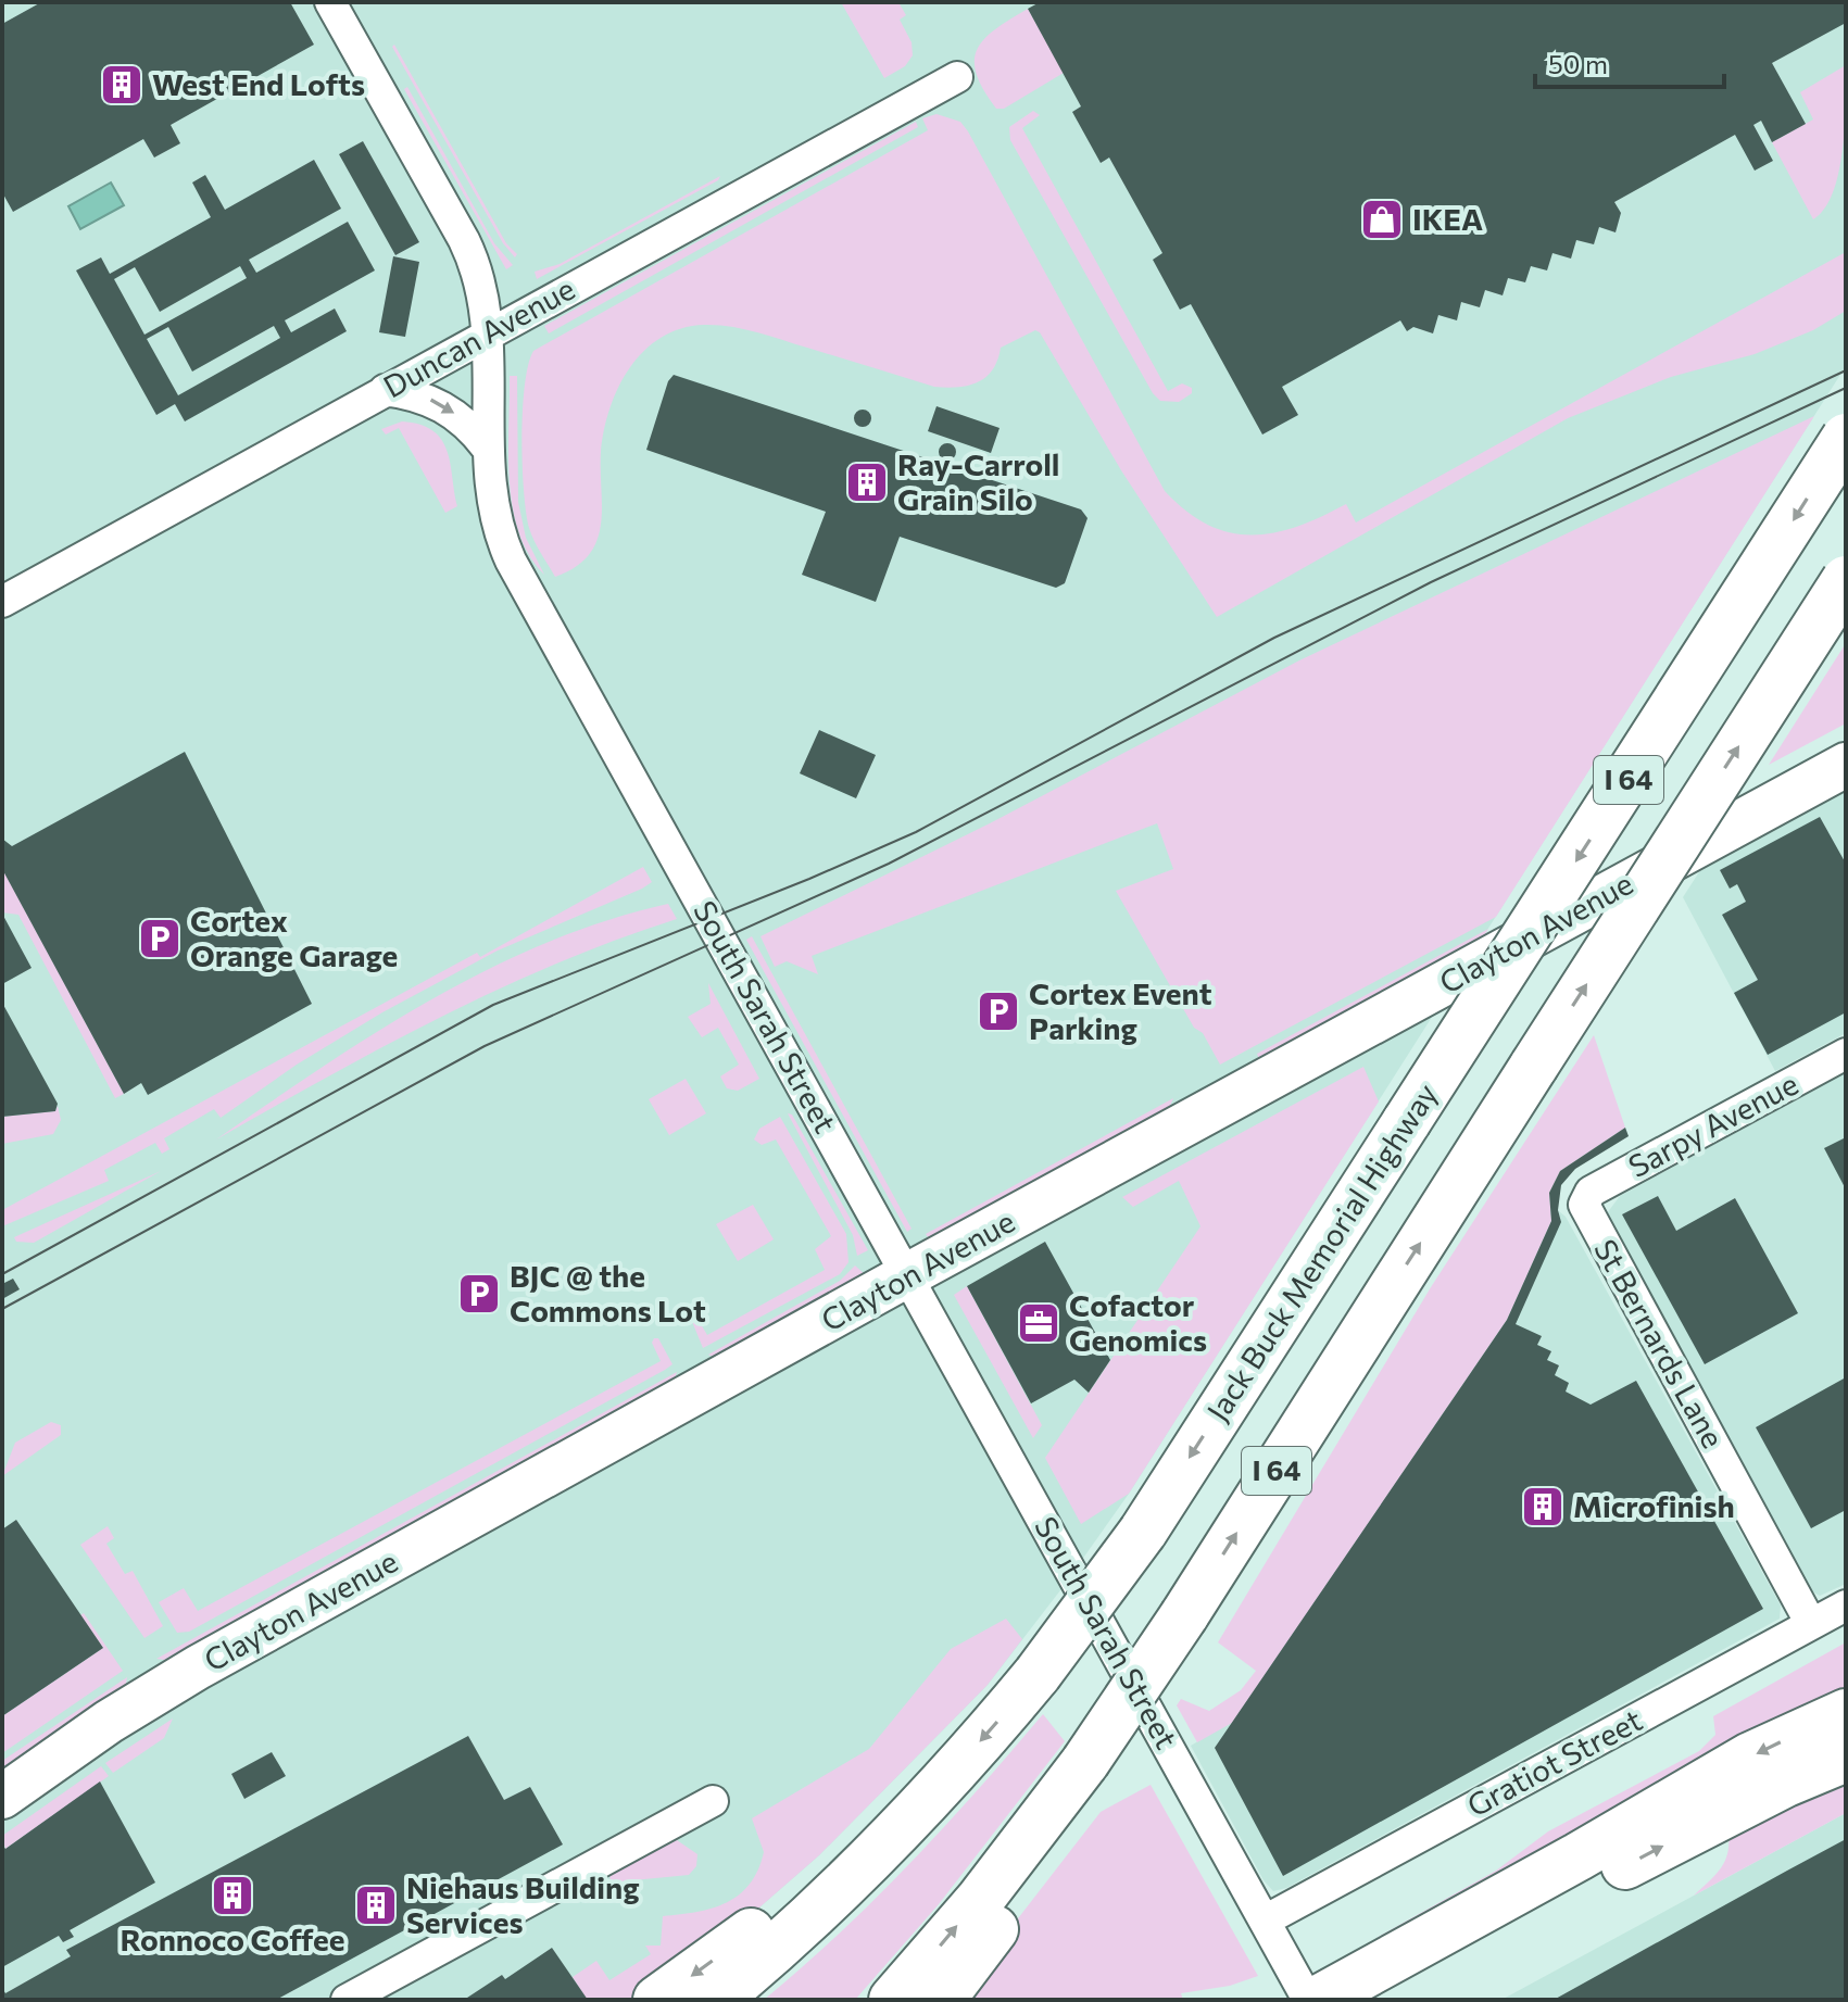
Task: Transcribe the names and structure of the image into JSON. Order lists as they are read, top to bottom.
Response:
{
  "streets": {
    "highway": ["I 64", "Jack Buck Memorial Highway"],
    "street": [
      "Duncan Avenue",
      "Clayton Avenue",
      "South Sarah Street",
      "Sarpy Avenue",
      "St Bernards Lane",
      "Gratiot Street"
    ]
  },
  "crossings": [
    ["Duncan Avenue", "South Sarah Street"],
    ["Clayton Avenue", "South Sarah Street"],
    ["South Sarah Street", "Gratiot Street"],
    ["Sarpy Avenue", "St Bernards Lane"],
    ["St Bernards Lane", "Gratiot Street"]
  ],
  "places": {
    "building": [
      "West End Lofts",
      "Ray-Carroll Grain Silo",
      "Microfinish",
      "Ronnoco Coffee",
      "Niehaus Building Services"
    ],
    "shop": ["IKEA"],
    "parking": ["Cortex Orange Garage", "Cortex Event Parking", "BJC @ the Commons Lot"],
    "office": ["Cofactor Genomics"]
  },
  "scale_bar": "50 m"
}
